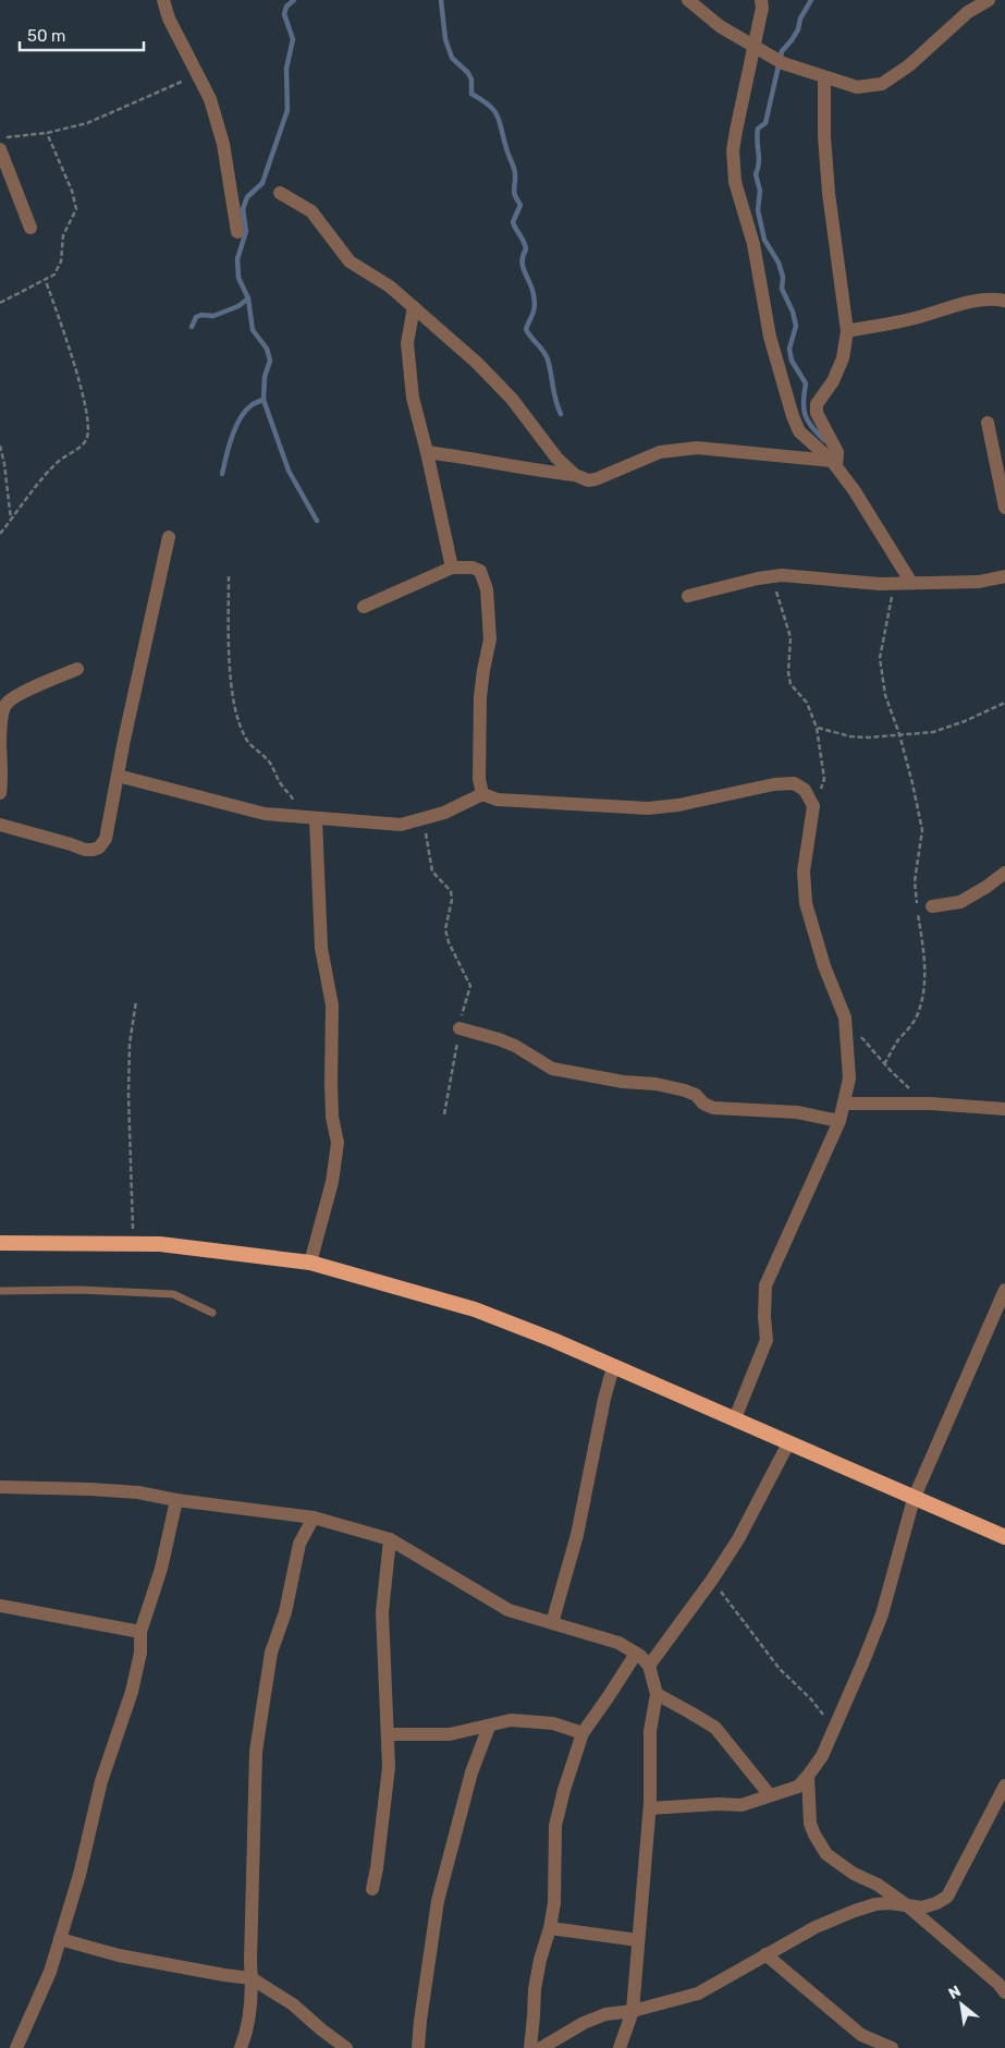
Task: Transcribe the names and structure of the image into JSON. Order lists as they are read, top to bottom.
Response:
{
  "scale_bar": "50 m",
  "north": "top left"
}
